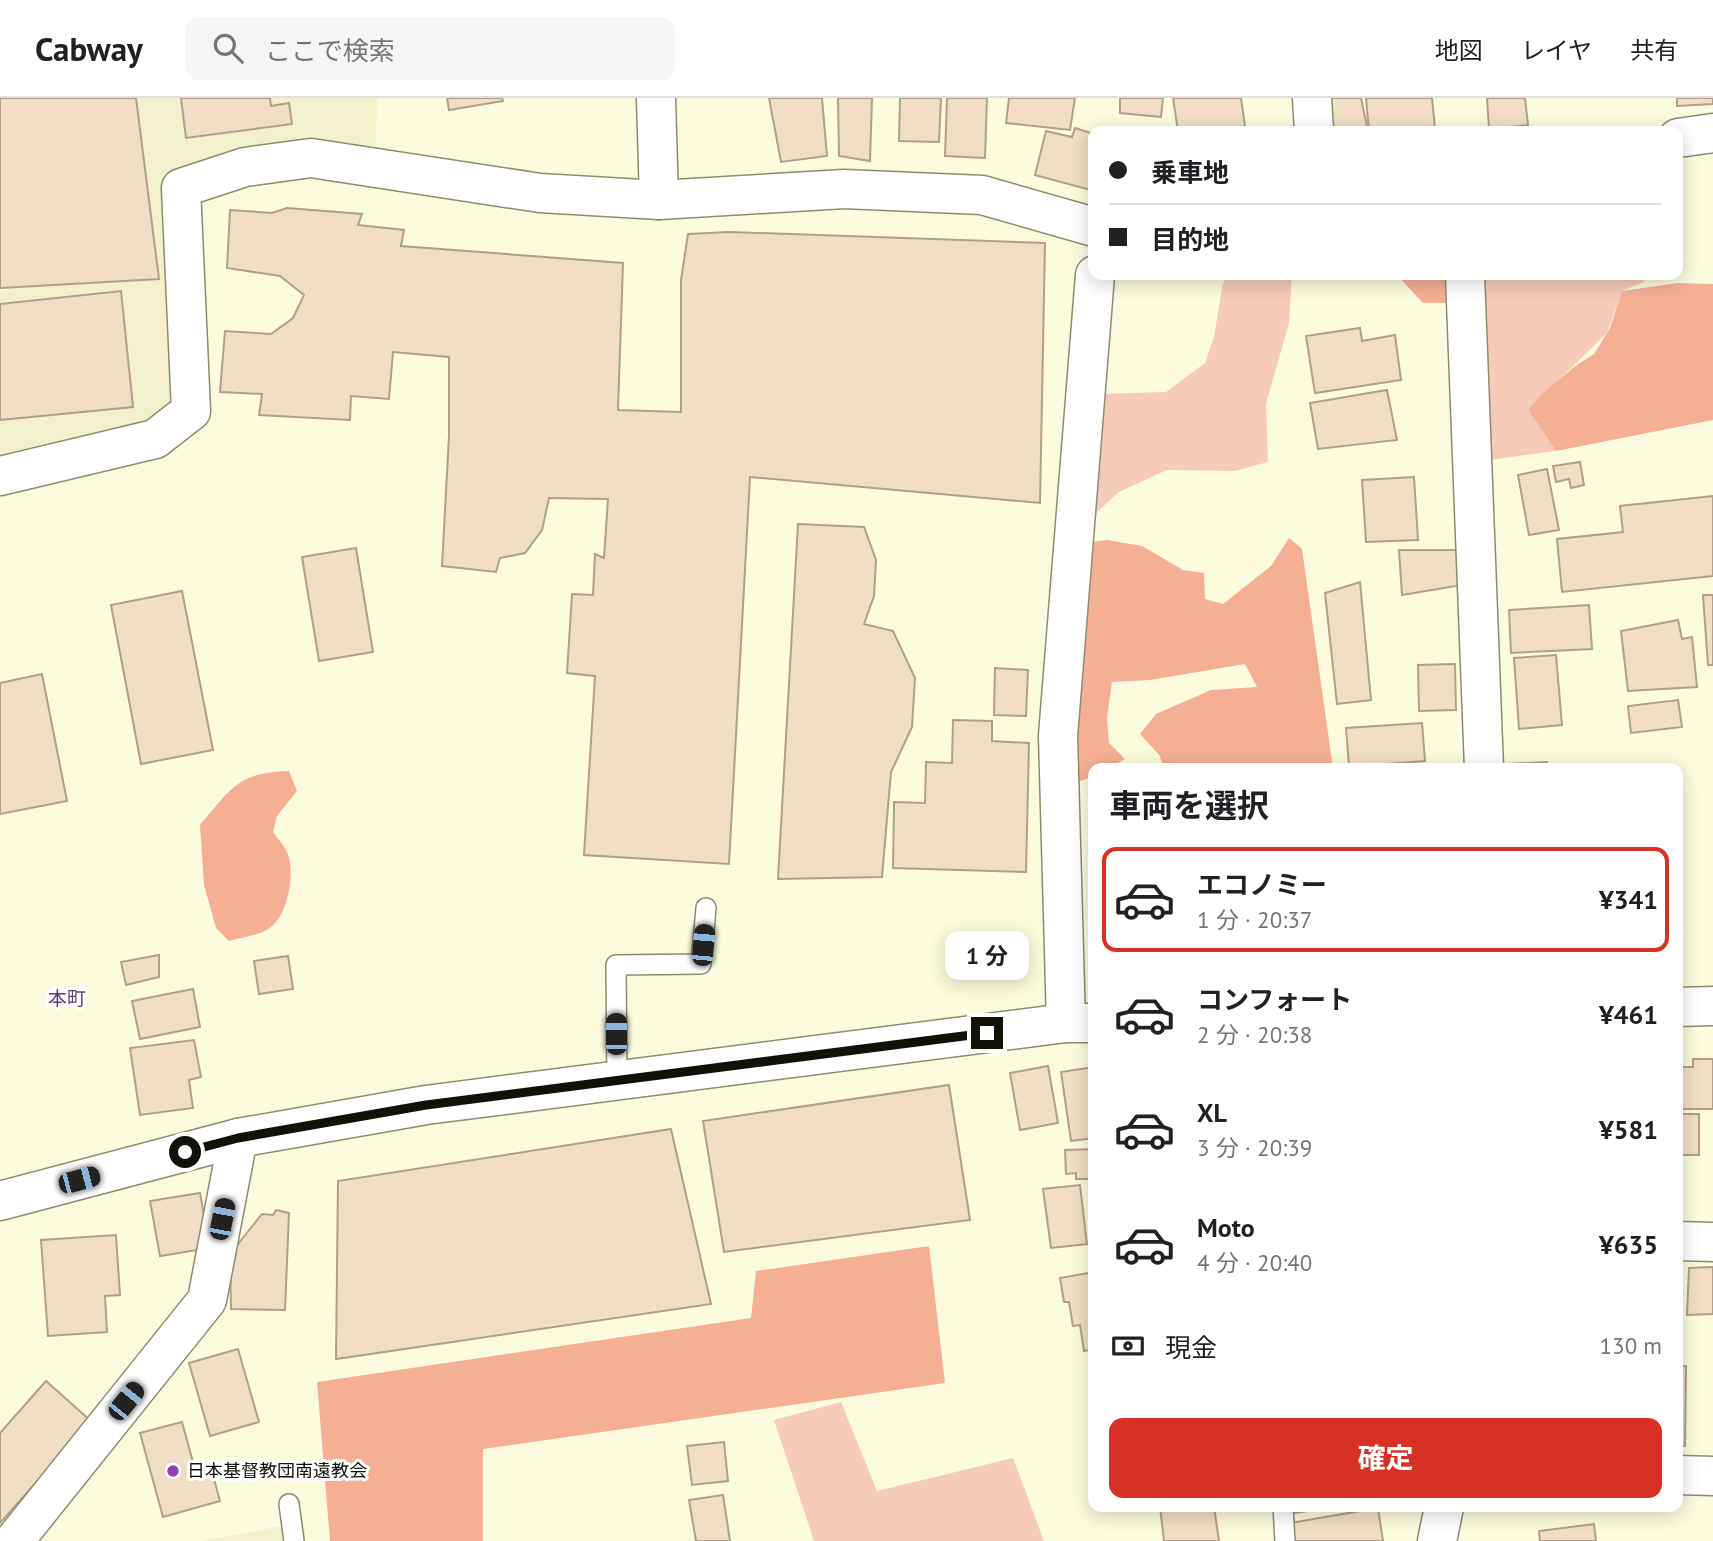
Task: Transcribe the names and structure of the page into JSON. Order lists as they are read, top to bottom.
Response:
{
  "districts": ["本町"],
  "places": ["日本基督教団南遠教会"],
  "page": {
    "header": "Cabway",
    "search": "ここで検索",
    "nav": ["地図", "レイヤ", "共有"],
    "banner": ["乗車地", "目的地"],
    "heading": "車両を選択",
    "list": [
      {
        "name": "エコノミー",
        "note": "1 分 · 20:37",
        "value": "¥341"
      },
      {
        "name": "コンフォート",
        "note": "2 分 · 20:38",
        "value": "¥461"
      },
      {
        "name": "XL",
        "note": "3 分 · 20:39",
        "value": "¥581"
      },
      {
        "name": "Moto",
        "note": "4 分 · 20:40",
        "value": "¥635"
      }
    ],
    "bubble": "1 分",
    "pay": ["現金", "130 m"],
    "buttons": "確定"
  }
}
